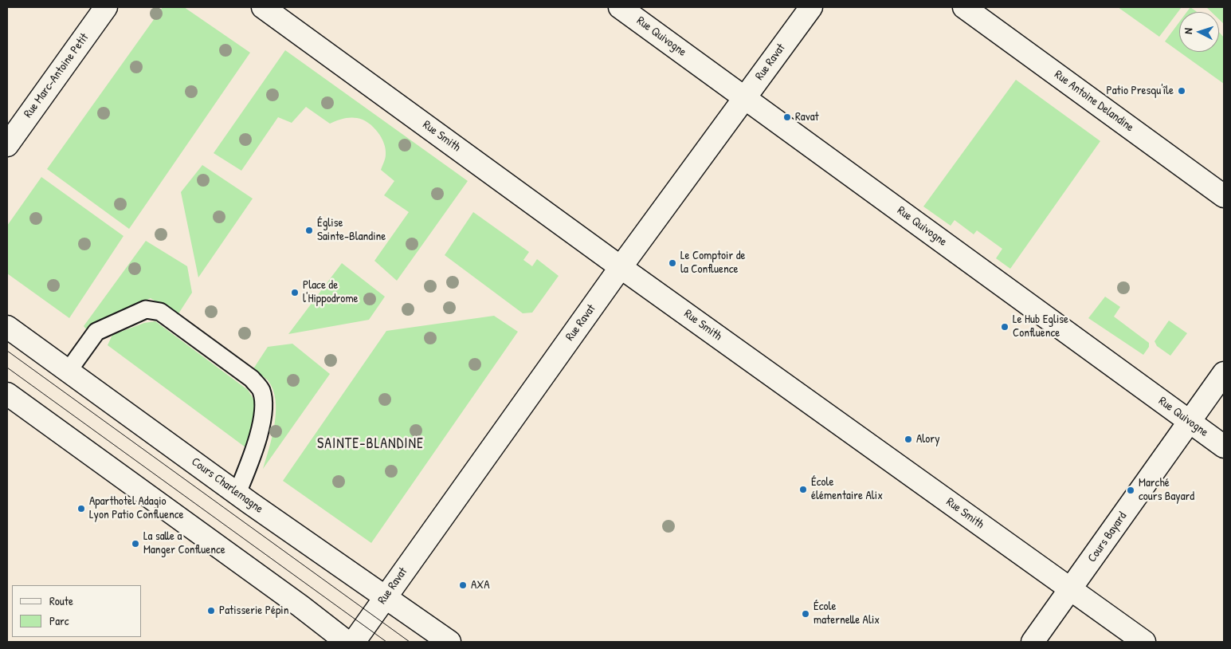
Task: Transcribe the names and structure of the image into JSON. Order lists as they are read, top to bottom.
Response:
{
  "streets": {
    "street": [
      "Rue Quivogne",
      "Rue Ravat",
      "Rue Marc-Antoine Petit",
      "Rue Antoine Delandine",
      "Rue Smith",
      "Cours Charlemagne",
      "Cours Bayard"
    ]
  },
  "crossings": [
    ["Rue Quivogne", "Rue Ravat"],
    ["Rue Quivogne", "Cours Bayard"],
    ["Rue Ravat", "Rue Smith"],
    ["Rue Ravat", "Cours Charlemagne"],
    ["Rue Smith", "Cours Bayard"]
  ],
  "districts": ["SAINTE-BLANDINE"],
  "places": [
    "Patio Presqu'île",
    "Ravat",
    "Église Sainte-Blandine",
    "Le Comptoir de la Confluence",
    "Place de l'Hippodrome",
    "Le Hub Eglise Confluence",
    "Alory",
    "École élémentaire Alix",
    "Marché cours Bayard",
    "Aparthotel Adagio Lyon Patio Confluence",
    "La salle a Manger Confluence",
    "AXA",
    "Patisserie Pépin",
    "École maternelle Alix"
  ],
  "legend": ["Route", "Parc"],
  "north": "left"
}
